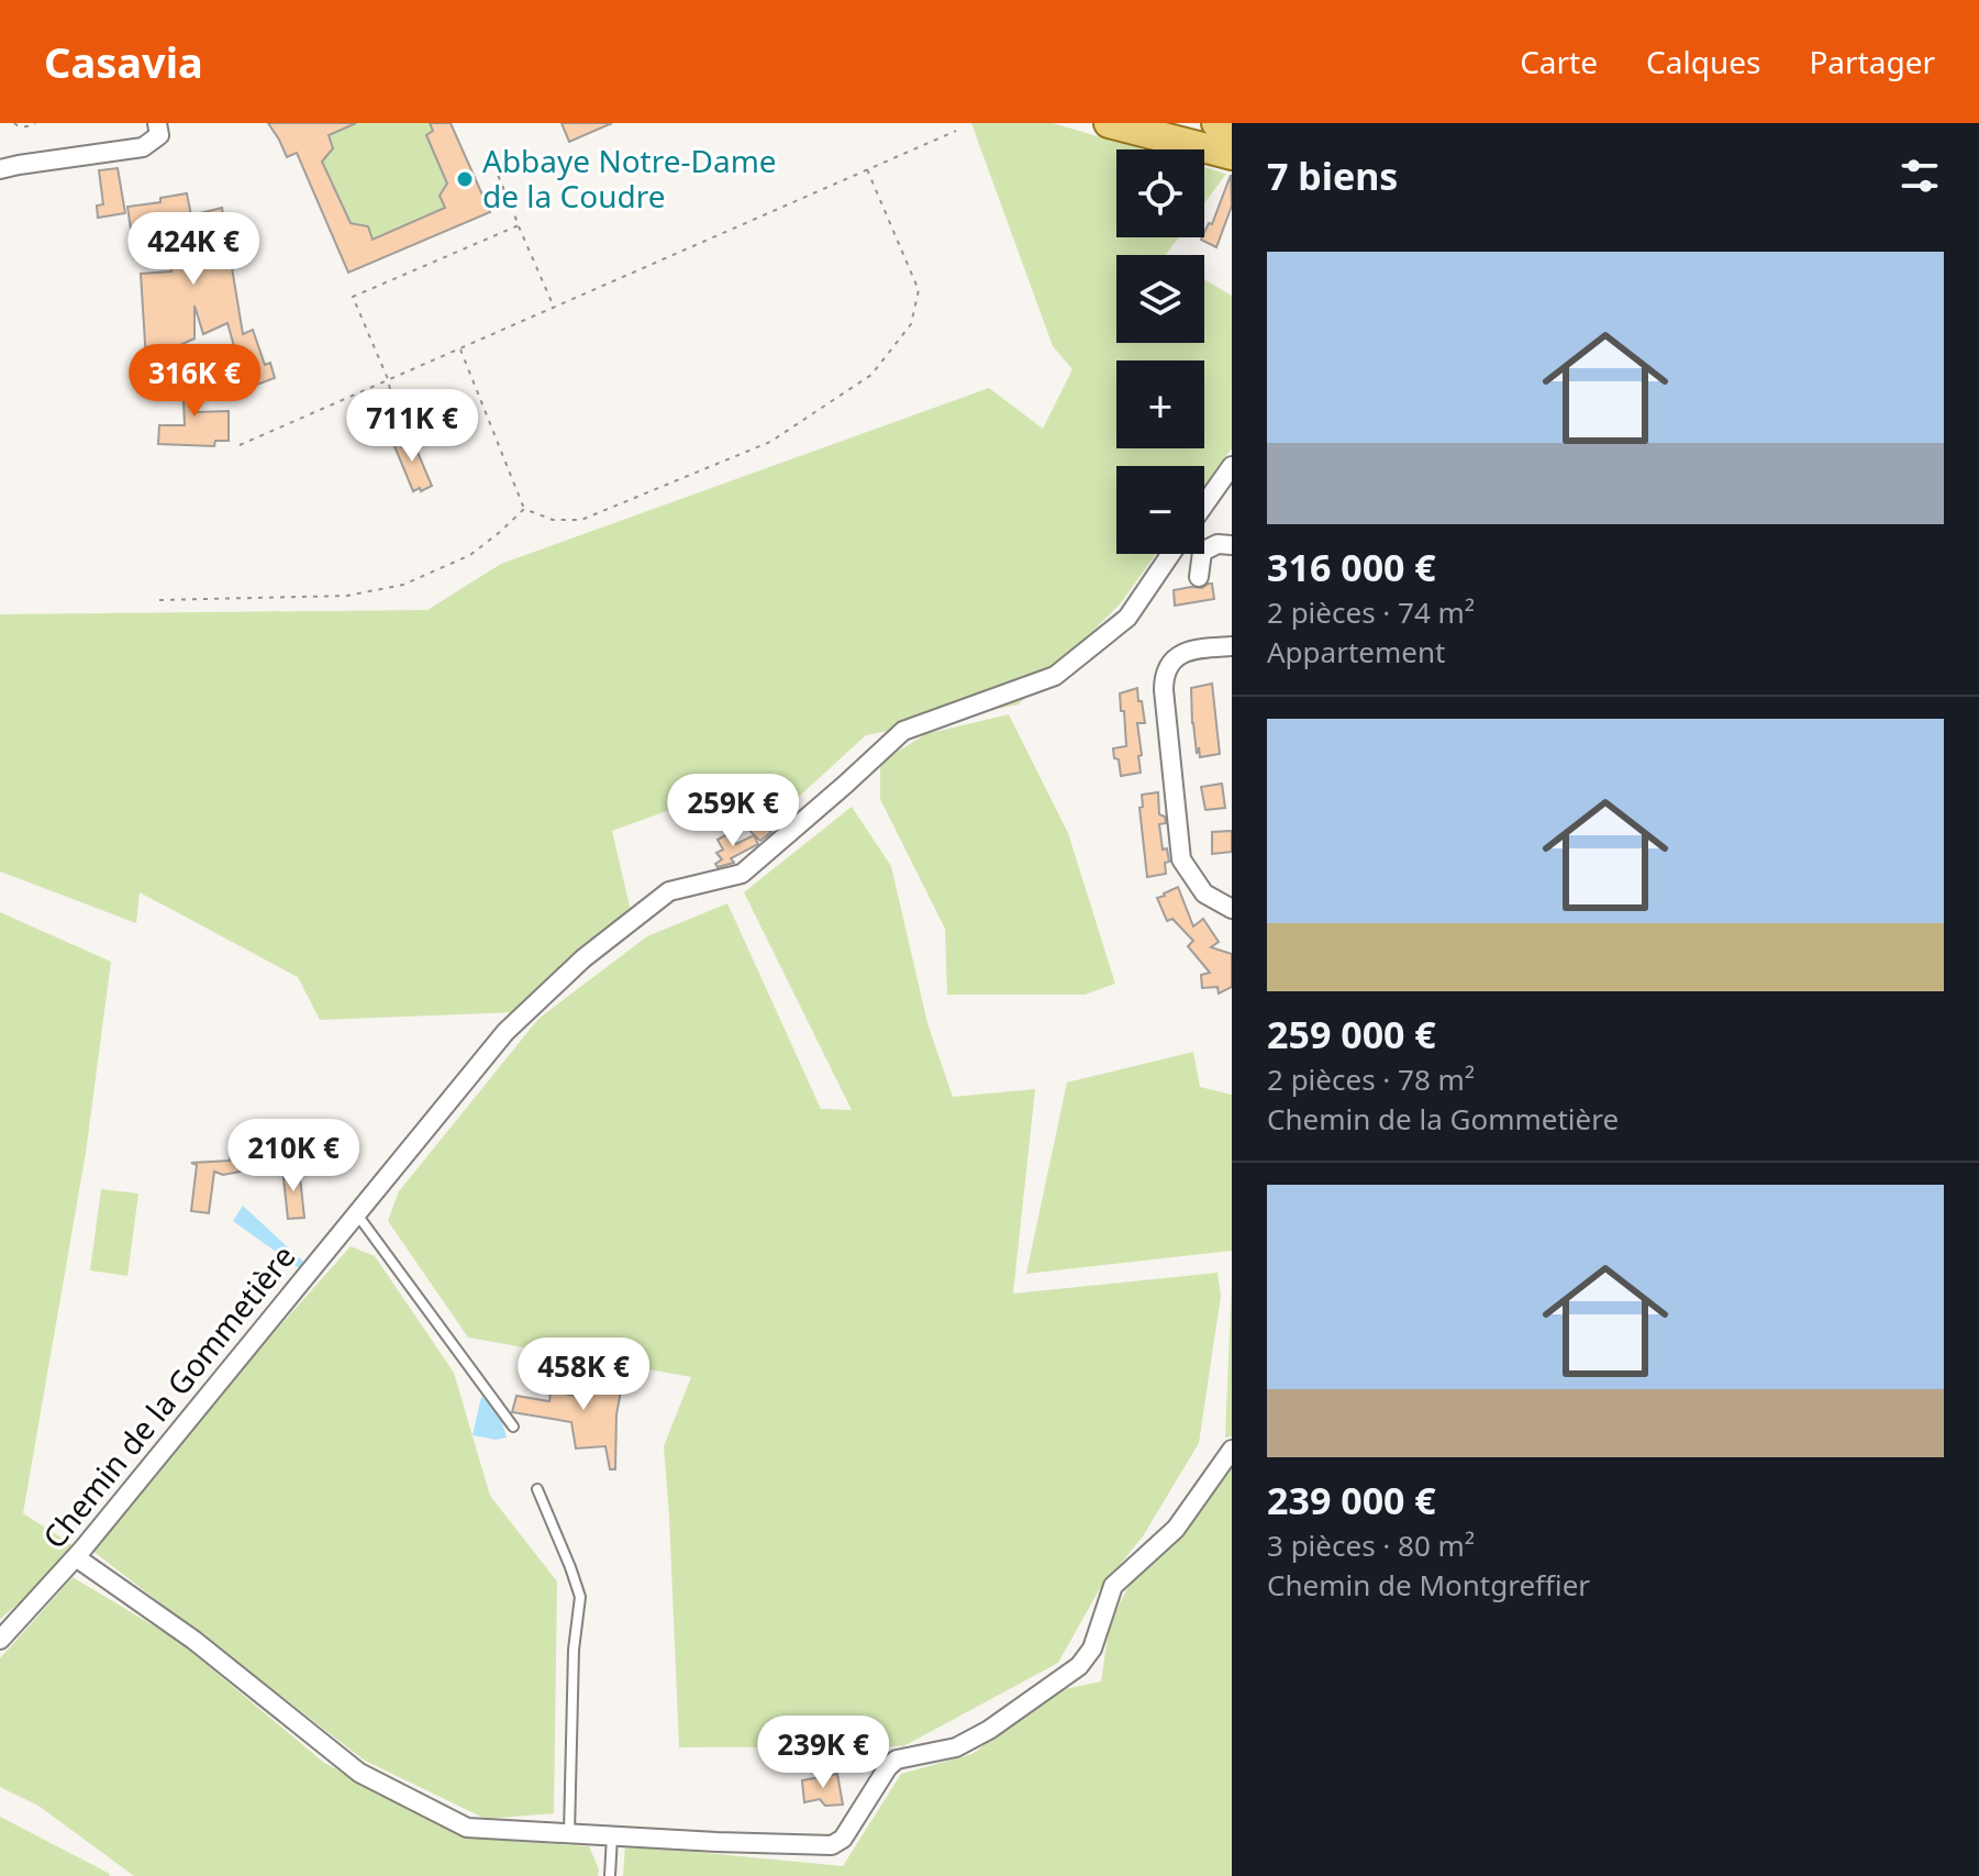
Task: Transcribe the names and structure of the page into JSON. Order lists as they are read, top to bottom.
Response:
{
  "streets": {
    "street": ["Chemin de la Gommetière"]
  },
  "places": ["Abbaye Notre-Dame de la Coudre"],
  "page": {
    "header": "Casavia",
    "nav": ["Carte", "Calques", "Partager"],
    "heading": "7 biens",
    "map_buttons": ["+", "−"],
    "price": [
      "424K €",
      "316K €",
      "711K €",
      "259K €",
      "210K €",
      "458K €",
      "239K €"
    ],
    "list": [
      {
        "name": "316 000 €",
        "note": "2 pièces · 74 m² · Appartement"
      },
      {
        "name": "259 000 €",
        "note": "2 pièces · 78 m² · Chemin de la Gommetière"
      },
      {
        "name": "239 000 €",
        "note": "3 pièces · 80 m² · Chemin de Montgreffier"
      }
    ]
  }
}
